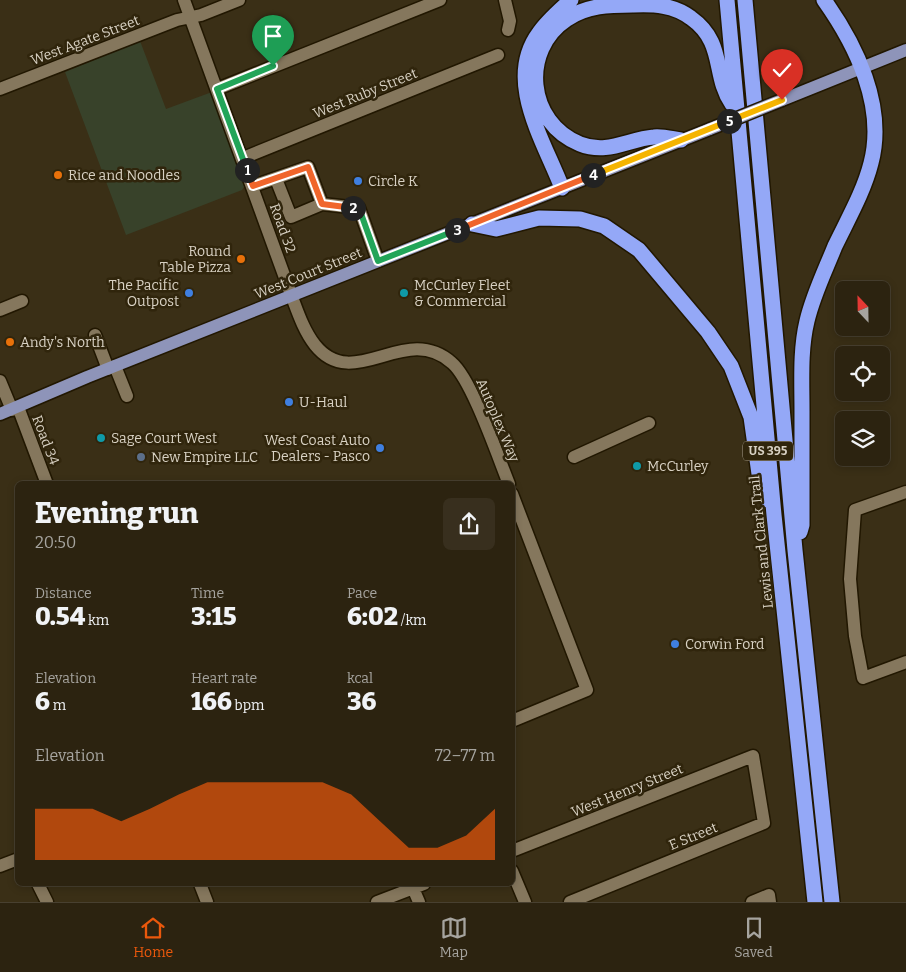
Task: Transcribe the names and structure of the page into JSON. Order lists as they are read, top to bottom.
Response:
{
  "streets": {
    "highway": ["US 395", "Lewis and Clark Trail"],
    "main road": ["West Court Street"],
    "street": [
      "West Agate Street",
      "West Ruby Street",
      "Road 32",
      "Autoplex Way",
      "Road 34",
      "West Henry Street",
      "E Street"
    ]
  },
  "crossings": [
    ["West Agate Street", "Road 32"],
    ["West Ruby Street", "Road 32"],
    ["Road 32", "West Court Street"],
    ["Road 32", "Autoplex Way"],
    ["West Court Street", "Autoplex Way"],
    ["West Court Street", "Road 34"],
    ["West Henry Street", "E Street"]
  ],
  "places": [
    "Rice and Noodles",
    "Circle K",
    "Round Table Pizza",
    "The Pacific Outpost",
    "McCurley Fleet & Commercial",
    "Andy's North",
    "U-Haul",
    "Sage Court West",
    "West Coast Auto Dealers - Pasco",
    "New Empire LLC",
    "McCurley",
    "Corwin Ford"
  ],
  "north": "top",
  "page": {
    "pins": [
      "5",
      "1",
      "4",
      "2",
      "3"
    ],
    "heading": ["Evening run", "20:50"],
    "stats": [
      ["Distance", "0.54 km"],
      ["Time", "3:15"],
      ["Pace", "6:02 /km"],
      ["Elevation", "6 m"],
      ["Heart rate", "166 bpm"],
      ["kcal", "36"]
    ],
    "chart": ["Elevation", "72–77 m"],
    "tabs": ["Home", "Map", "Saved"]
  }
}
